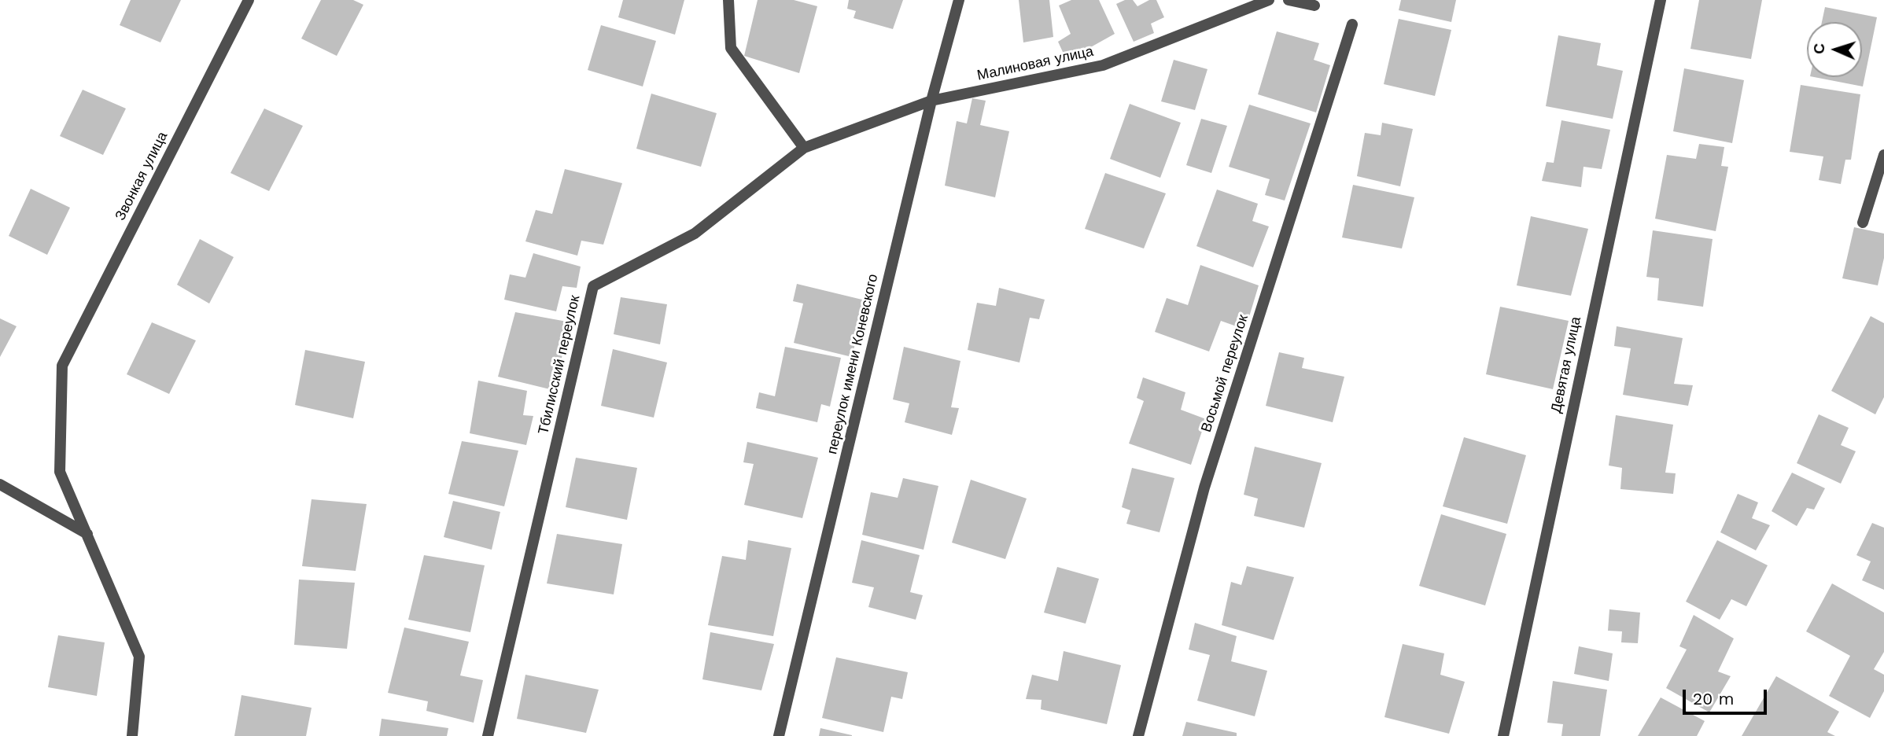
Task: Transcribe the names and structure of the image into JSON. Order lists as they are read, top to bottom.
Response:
{
  "streets": {
    "street": [
      "Малиновая улица",
      "Звонкая улица",
      "переулок имени Коневского",
      "Тбилисский переулок",
      "Девятая улица",
      "Восьмой переулок"
    ]
  },
  "crossings": [
    ["Малиновая улица", "переулок имени Коневского"],
    ["Малиновая улица", "Тбилисский переулок"]
  ],
  "scale_bar": "20 m",
  "north": "left"
}
